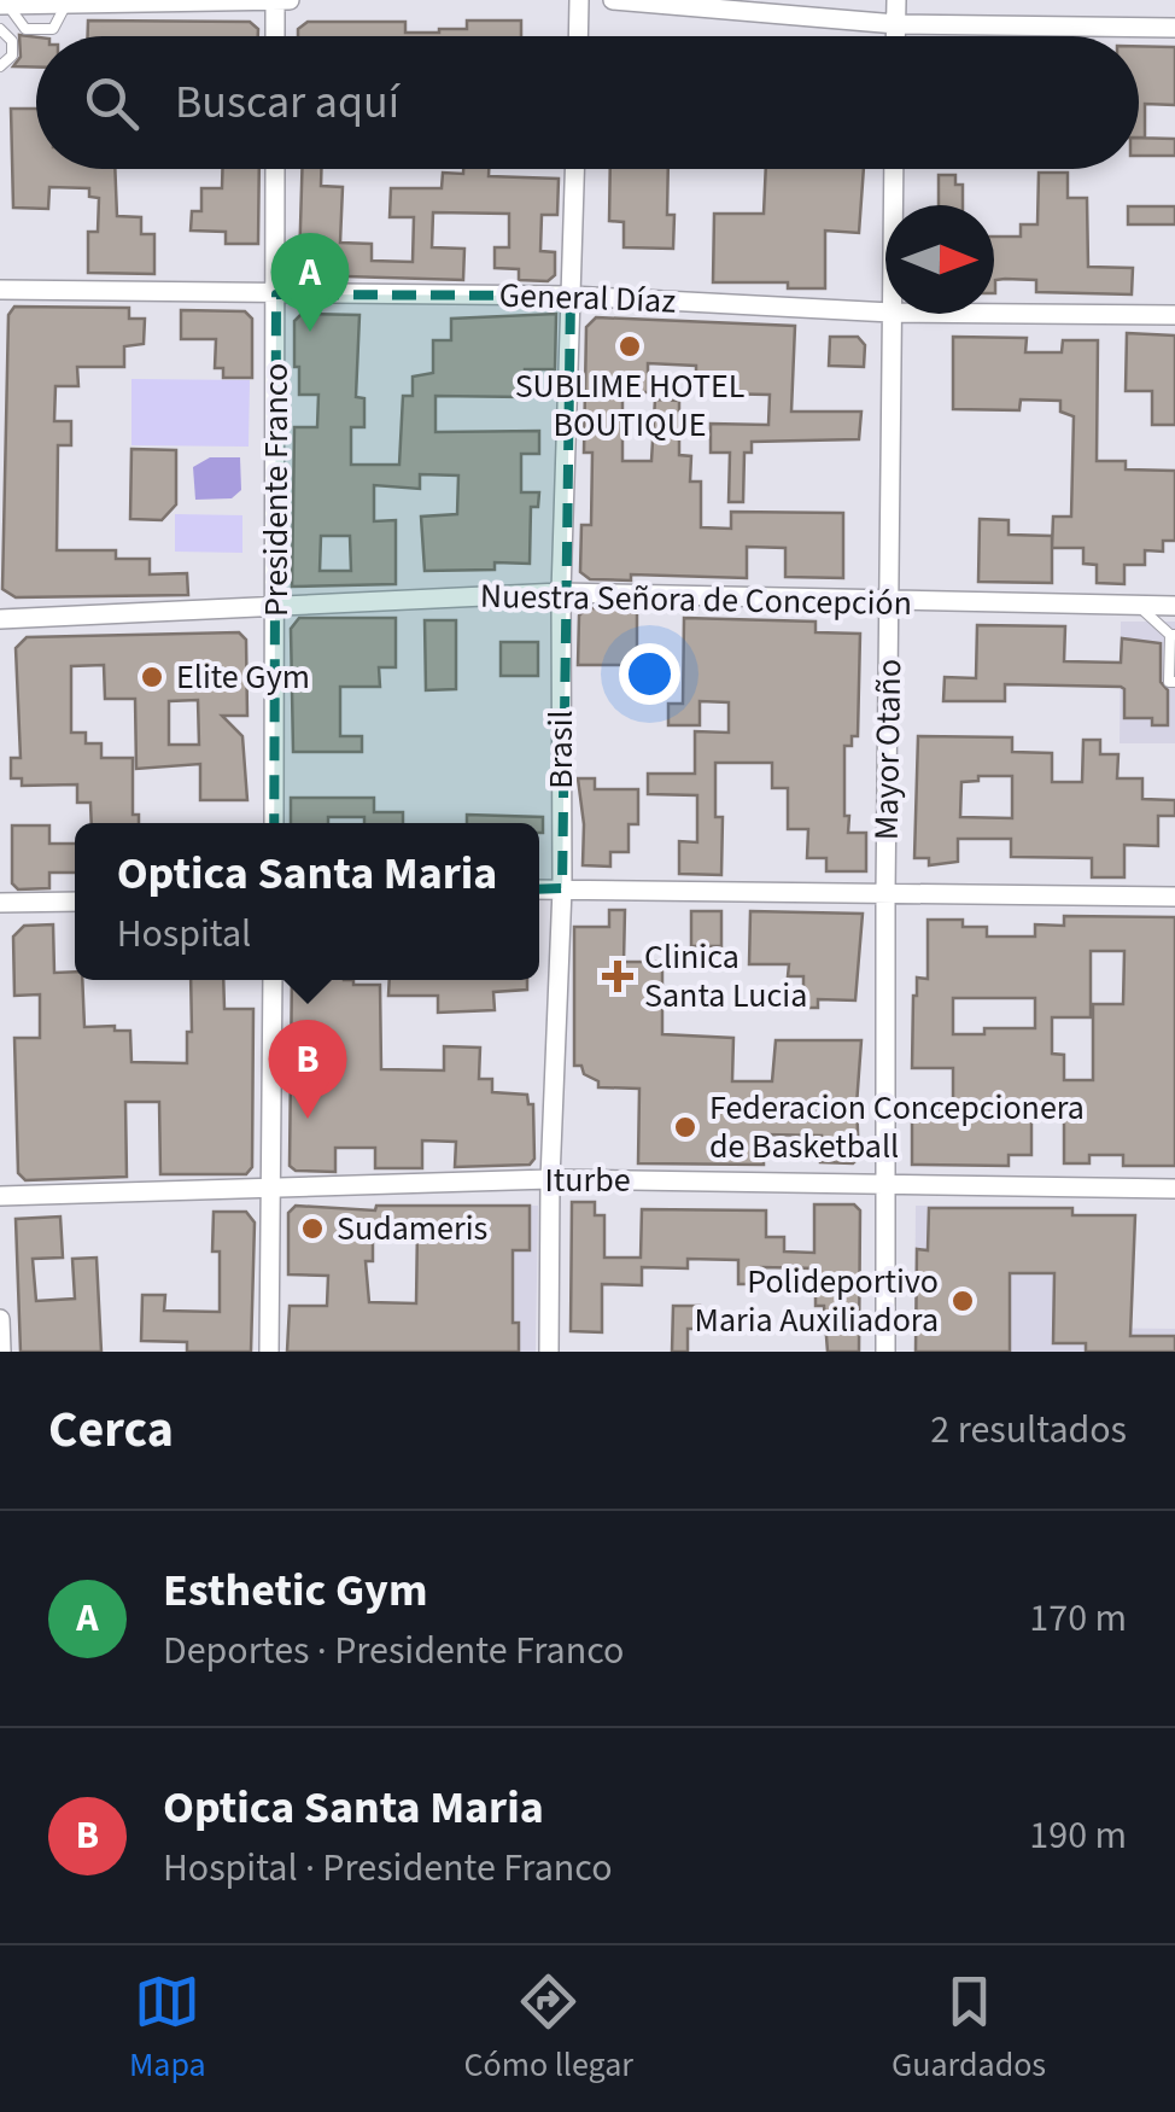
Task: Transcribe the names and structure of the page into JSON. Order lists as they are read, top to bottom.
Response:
{
  "streets": {
    "street": [
      "General Díaz",
      "Presidente Franco",
      "Nuestra Señora de Concepción",
      "Brasil",
      "Mayor Otaño",
      "Iturbe"
    ]
  },
  "crossings": [
    ["General Díaz", "Presidente Franco"],
    ["General Díaz", "Brasil"],
    ["Presidente Franco", "Nuestra Señora de Concepción"],
    ["Nuestra Señora de Concepción", "Brasil"],
    ["Nuestra Señora de Concepción", "Mayor Otaño"],
    ["Brasil", "Iturbe"],
    ["Mayor Otaño", "Iturbe"]
  ],
  "places": {
    "other": [
      "SUBLIME HOTEL BOUTIQUE",
      "Elite Gym",
      "Federacion Concepcionera de Basketball",
      "Sudameris",
      "Polideportivo Maria Auxiliadora"
    ],
    "health": ["Clinica Santa Lucia"]
  },
  "north": "right",
  "page": {
    "search": "Buscar aquí",
    "pins": ["A", "B"],
    "popup": ["Optica Santa Maria", "Hospital"],
    "heading": ["Cerca", "2 resultados"],
    "list": [
      {
        "mark": "A",
        "name": "Esthetic Gym",
        "note": "Deportes · Presidente Franco",
        "value": "170 m"
      },
      {
        "mark": "B",
        "name": "Optica Santa Maria",
        "note": "Hospital · Presidente Franco",
        "value": "190 m"
      }
    ],
    "nav": ["Mapa", "Cómo llegar", "Guardados"]
  }
}
